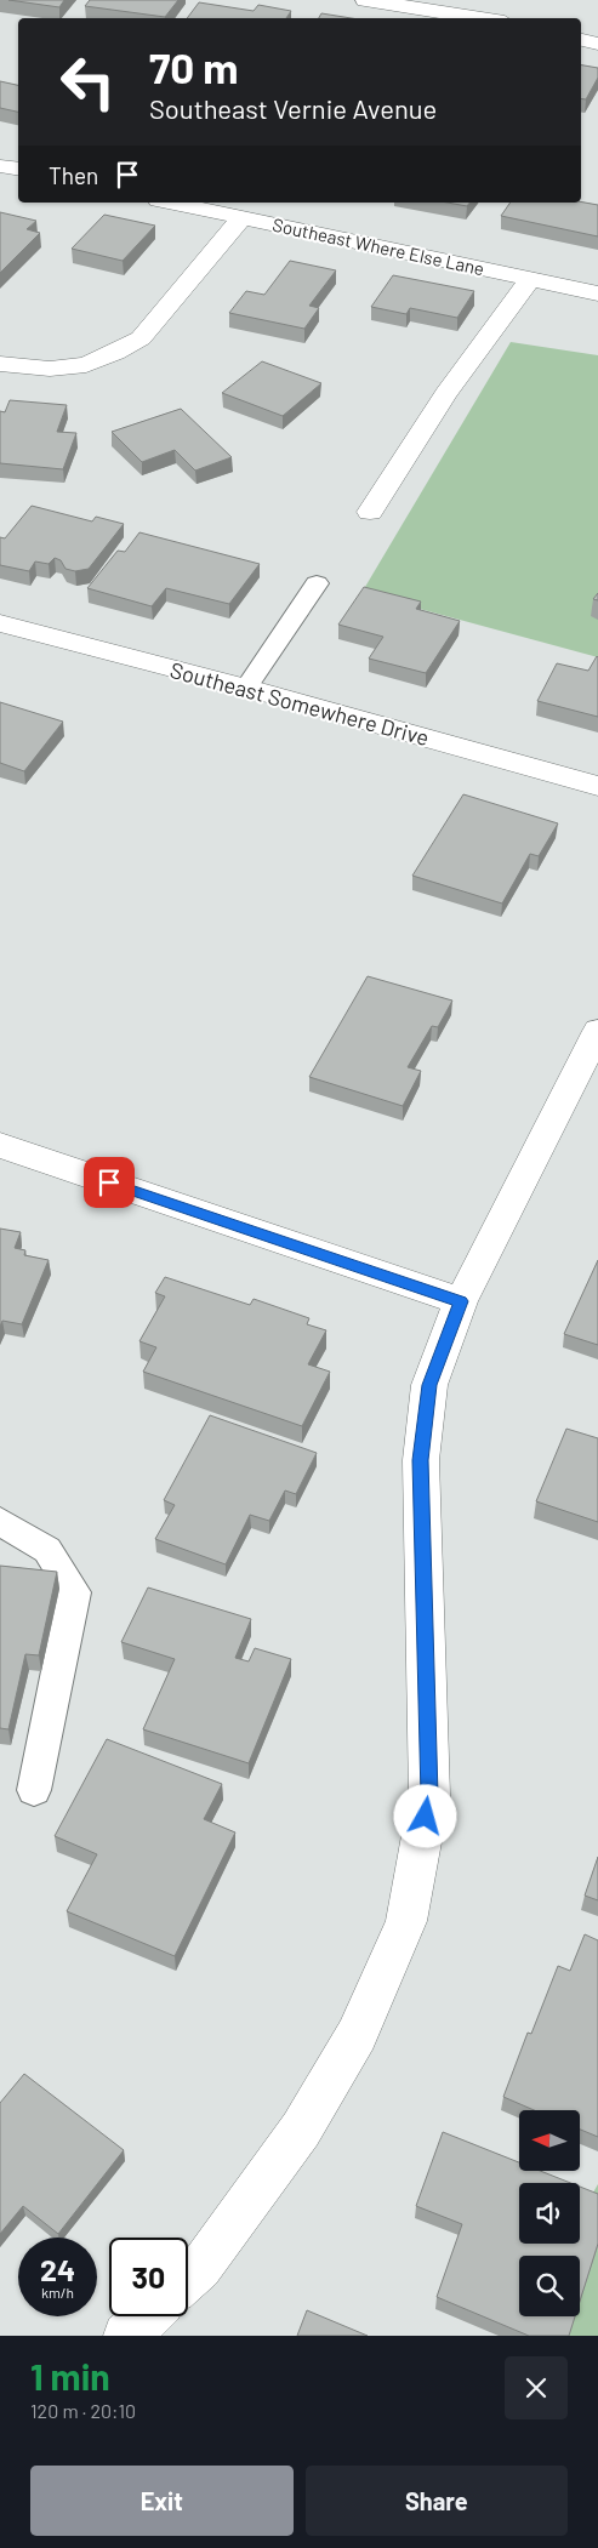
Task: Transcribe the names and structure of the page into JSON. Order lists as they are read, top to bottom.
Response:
{
  "streets": {
    "street": ["Southeast Where Else Lane", "Southeast Somewhere Drive"]
  },
  "north": "left",
  "page": {
    "turn": ["70 m", "Southeast Vernie Avenue"],
    "then": "Then",
    "speed": "24 km/h",
    "limit": "30",
    "heading": ["1 min", "120 m · 20:10"],
    "buttons": ["Exit", "Share"]
  }
}
